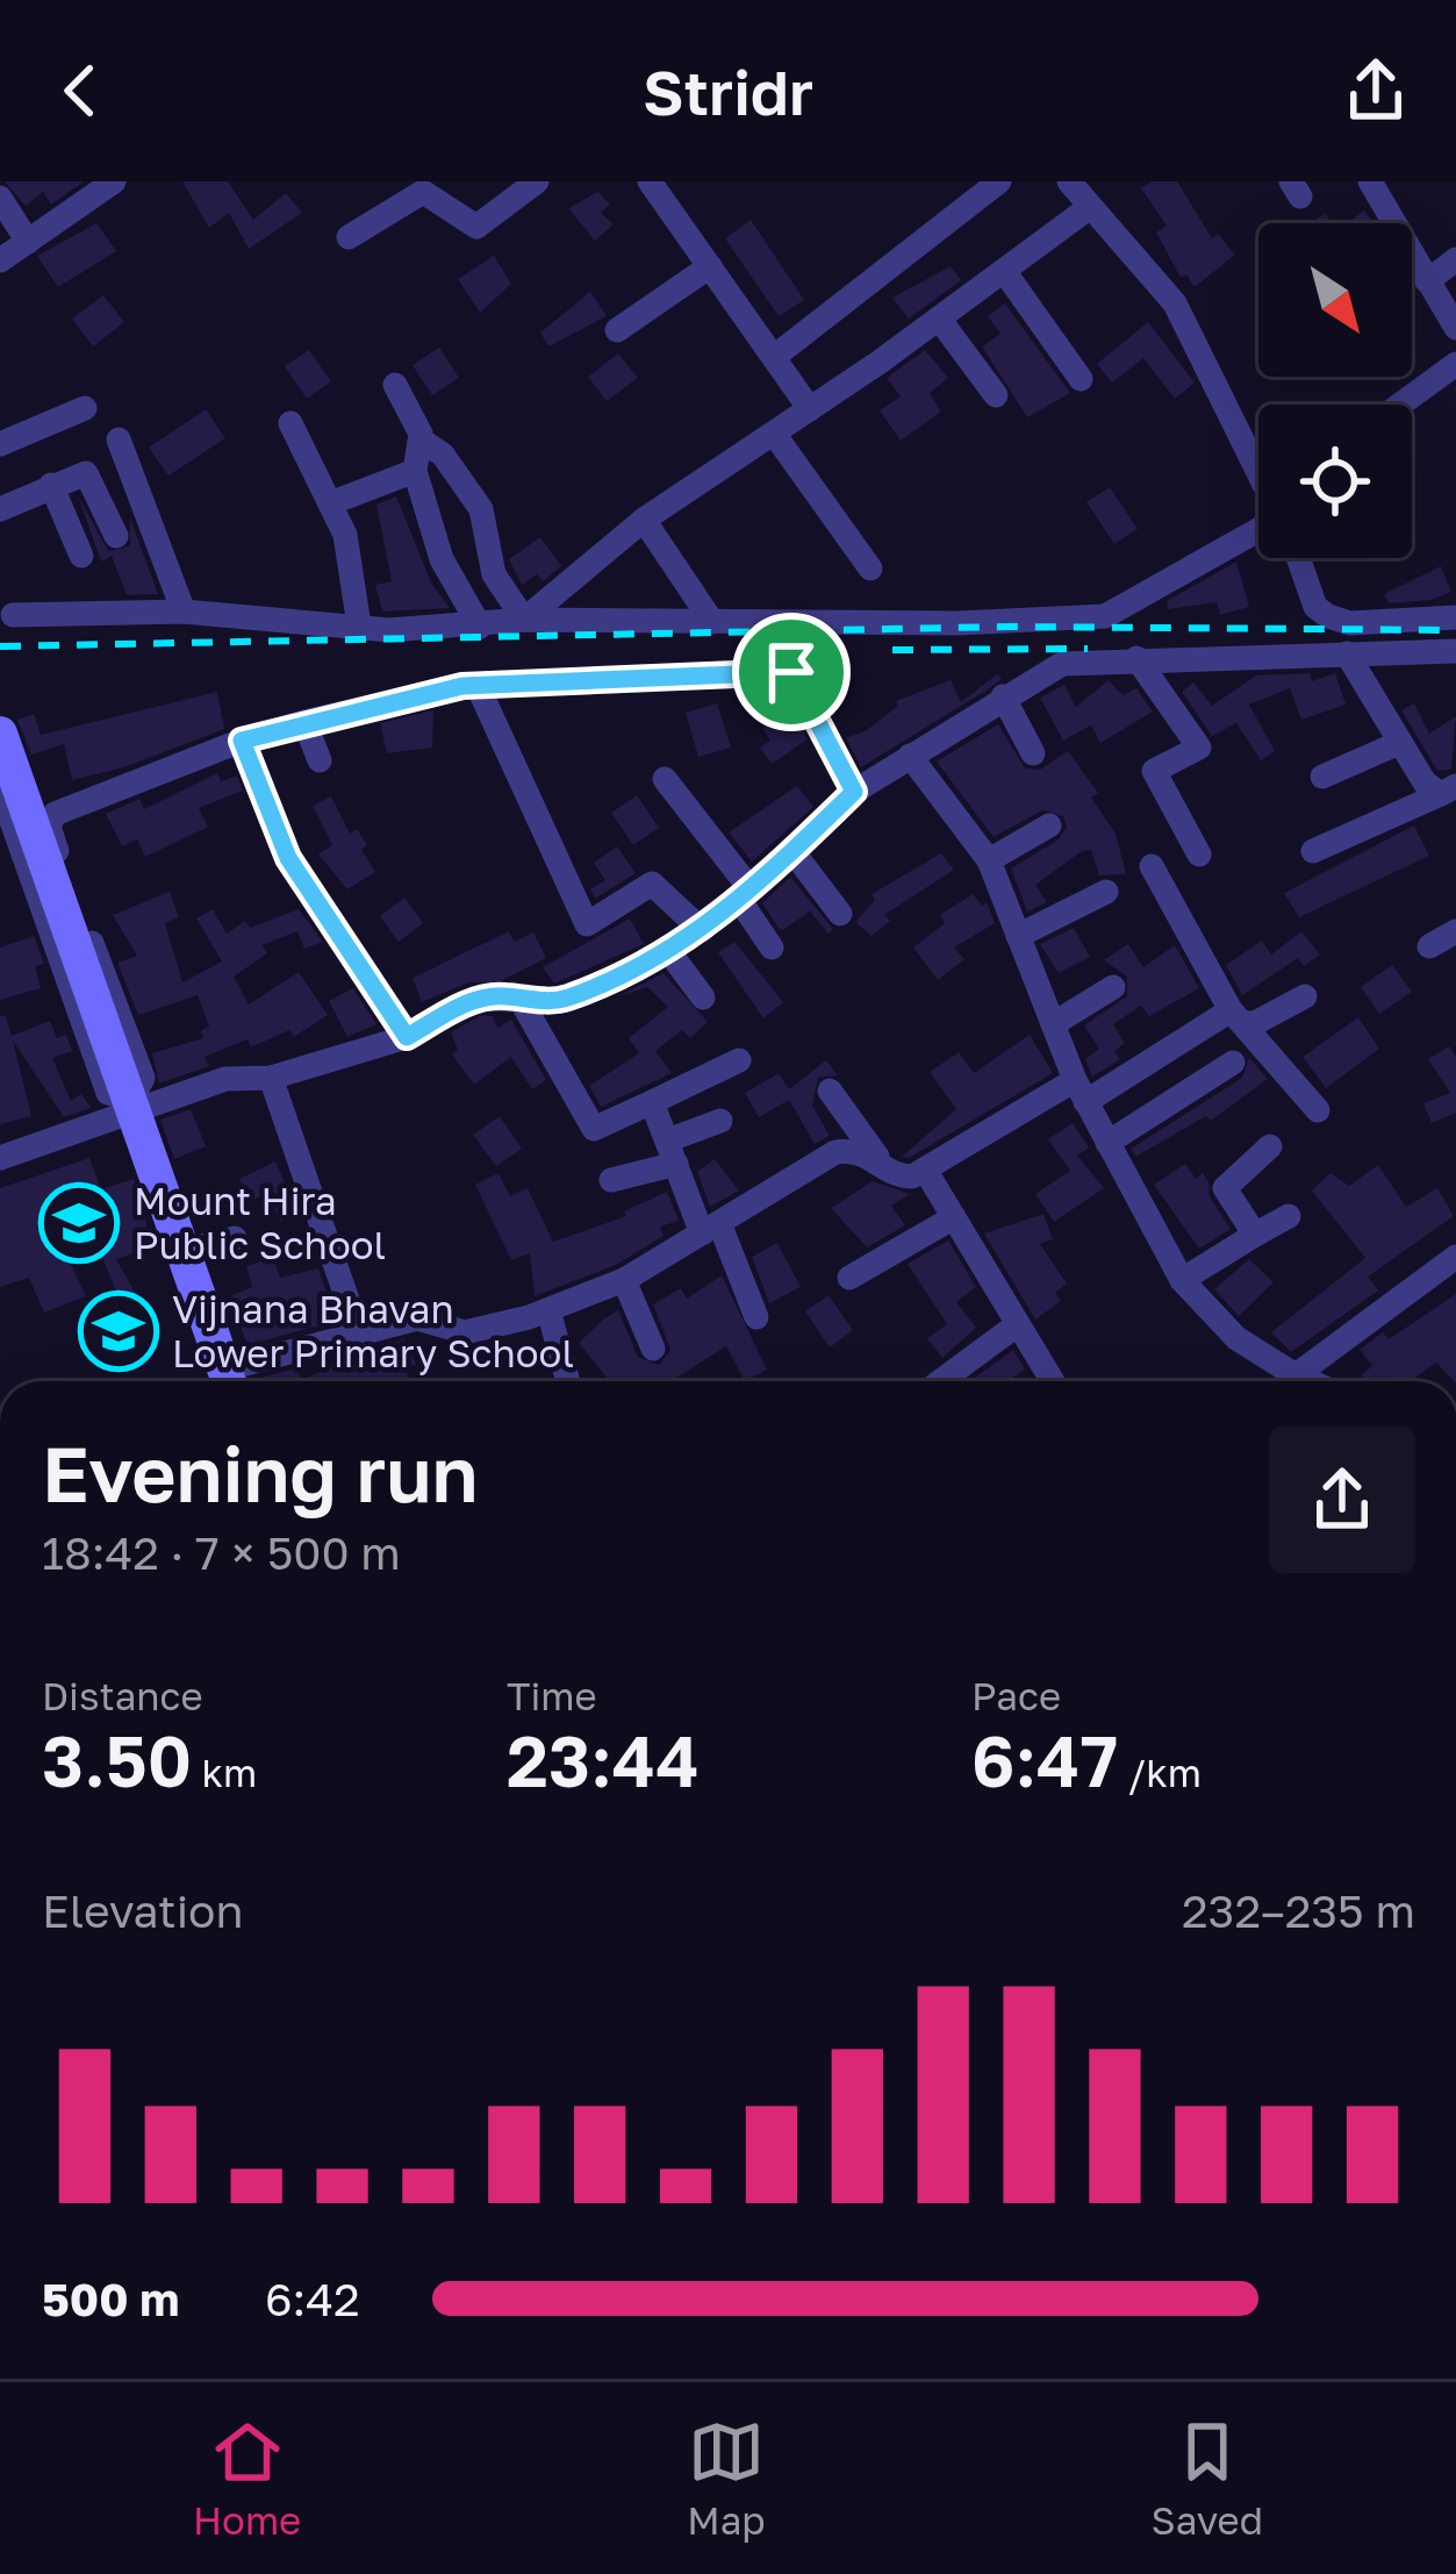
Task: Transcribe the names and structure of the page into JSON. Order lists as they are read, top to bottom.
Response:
{
  "places": {
    "school or university": ["Mount Hira Public School", "Vijnana Bhavan Lower Primary School"]
  },
  "north": "bottom right",
  "page": {
    "header": "Stridr",
    "heading": ["Evening run", "18:42 · 7 × 500 m"],
    "stats": [
      ["Distance", "3.50 km"],
      ["Time", "23:44"],
      ["Pace", "6:47 /km"]
    ],
    "chart": ["Elevation", "232–235 m"],
    "list": [
      {
        "name": "500 m",
        "note": "6:42"
      }
    ],
    "tabs": ["Home", "Map", "Saved"]
  }
}
